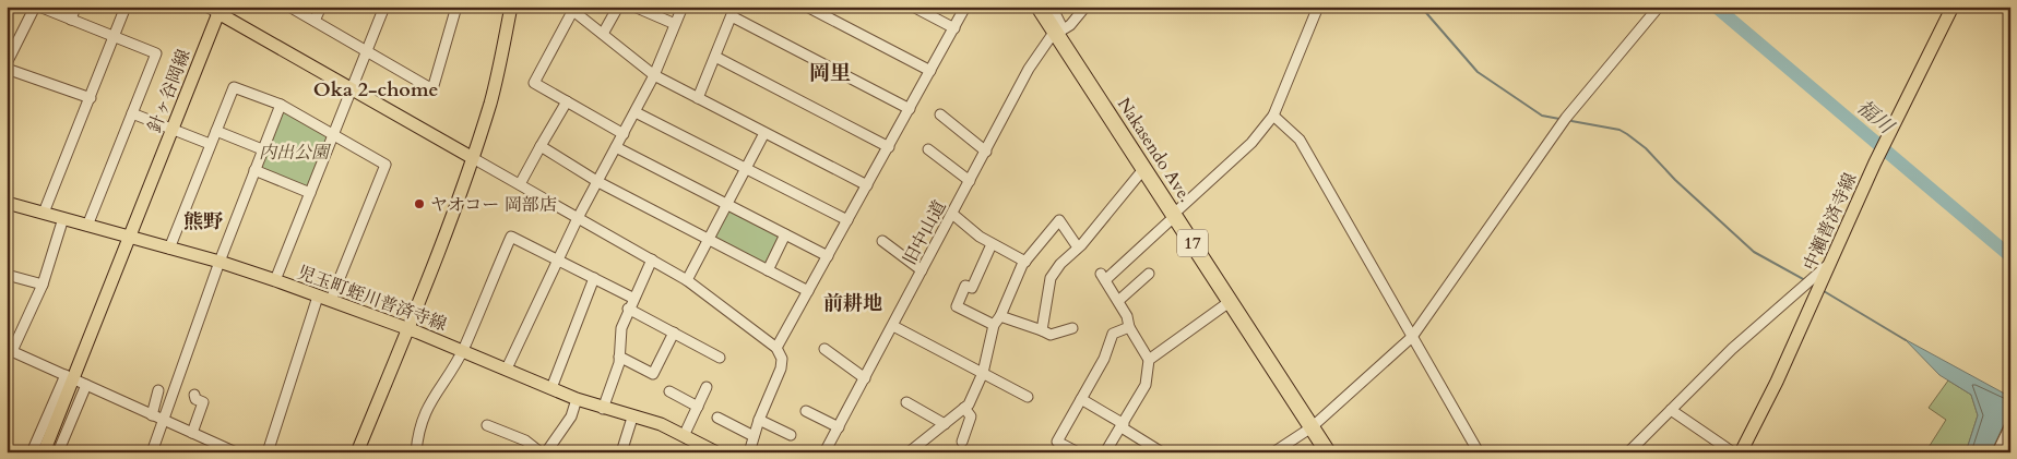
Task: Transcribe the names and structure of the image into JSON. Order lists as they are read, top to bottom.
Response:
{
  "streets": {
    "highway": ["Nakasendo Ave.", "17"],
    "main road": ["針ヶ谷岡線", "中瀬普済寺線", "児玉町蛭川普済寺線"],
    "street": ["旧中山道"]
  },
  "crossings": [
    ["針ヶ谷岡線", "児玉町蛭川普済寺線"],
    ["Nakasendo Ave.", "旧中山道"]
  ],
  "districts": [
    "岡里",
    "Oka 2-chome",
    "熊野",
    "前耕地"
  ],
  "water": ["福川"],
  "parks": ["内出公園"],
  "places": ["ヤオコー 岡部店"]
}
